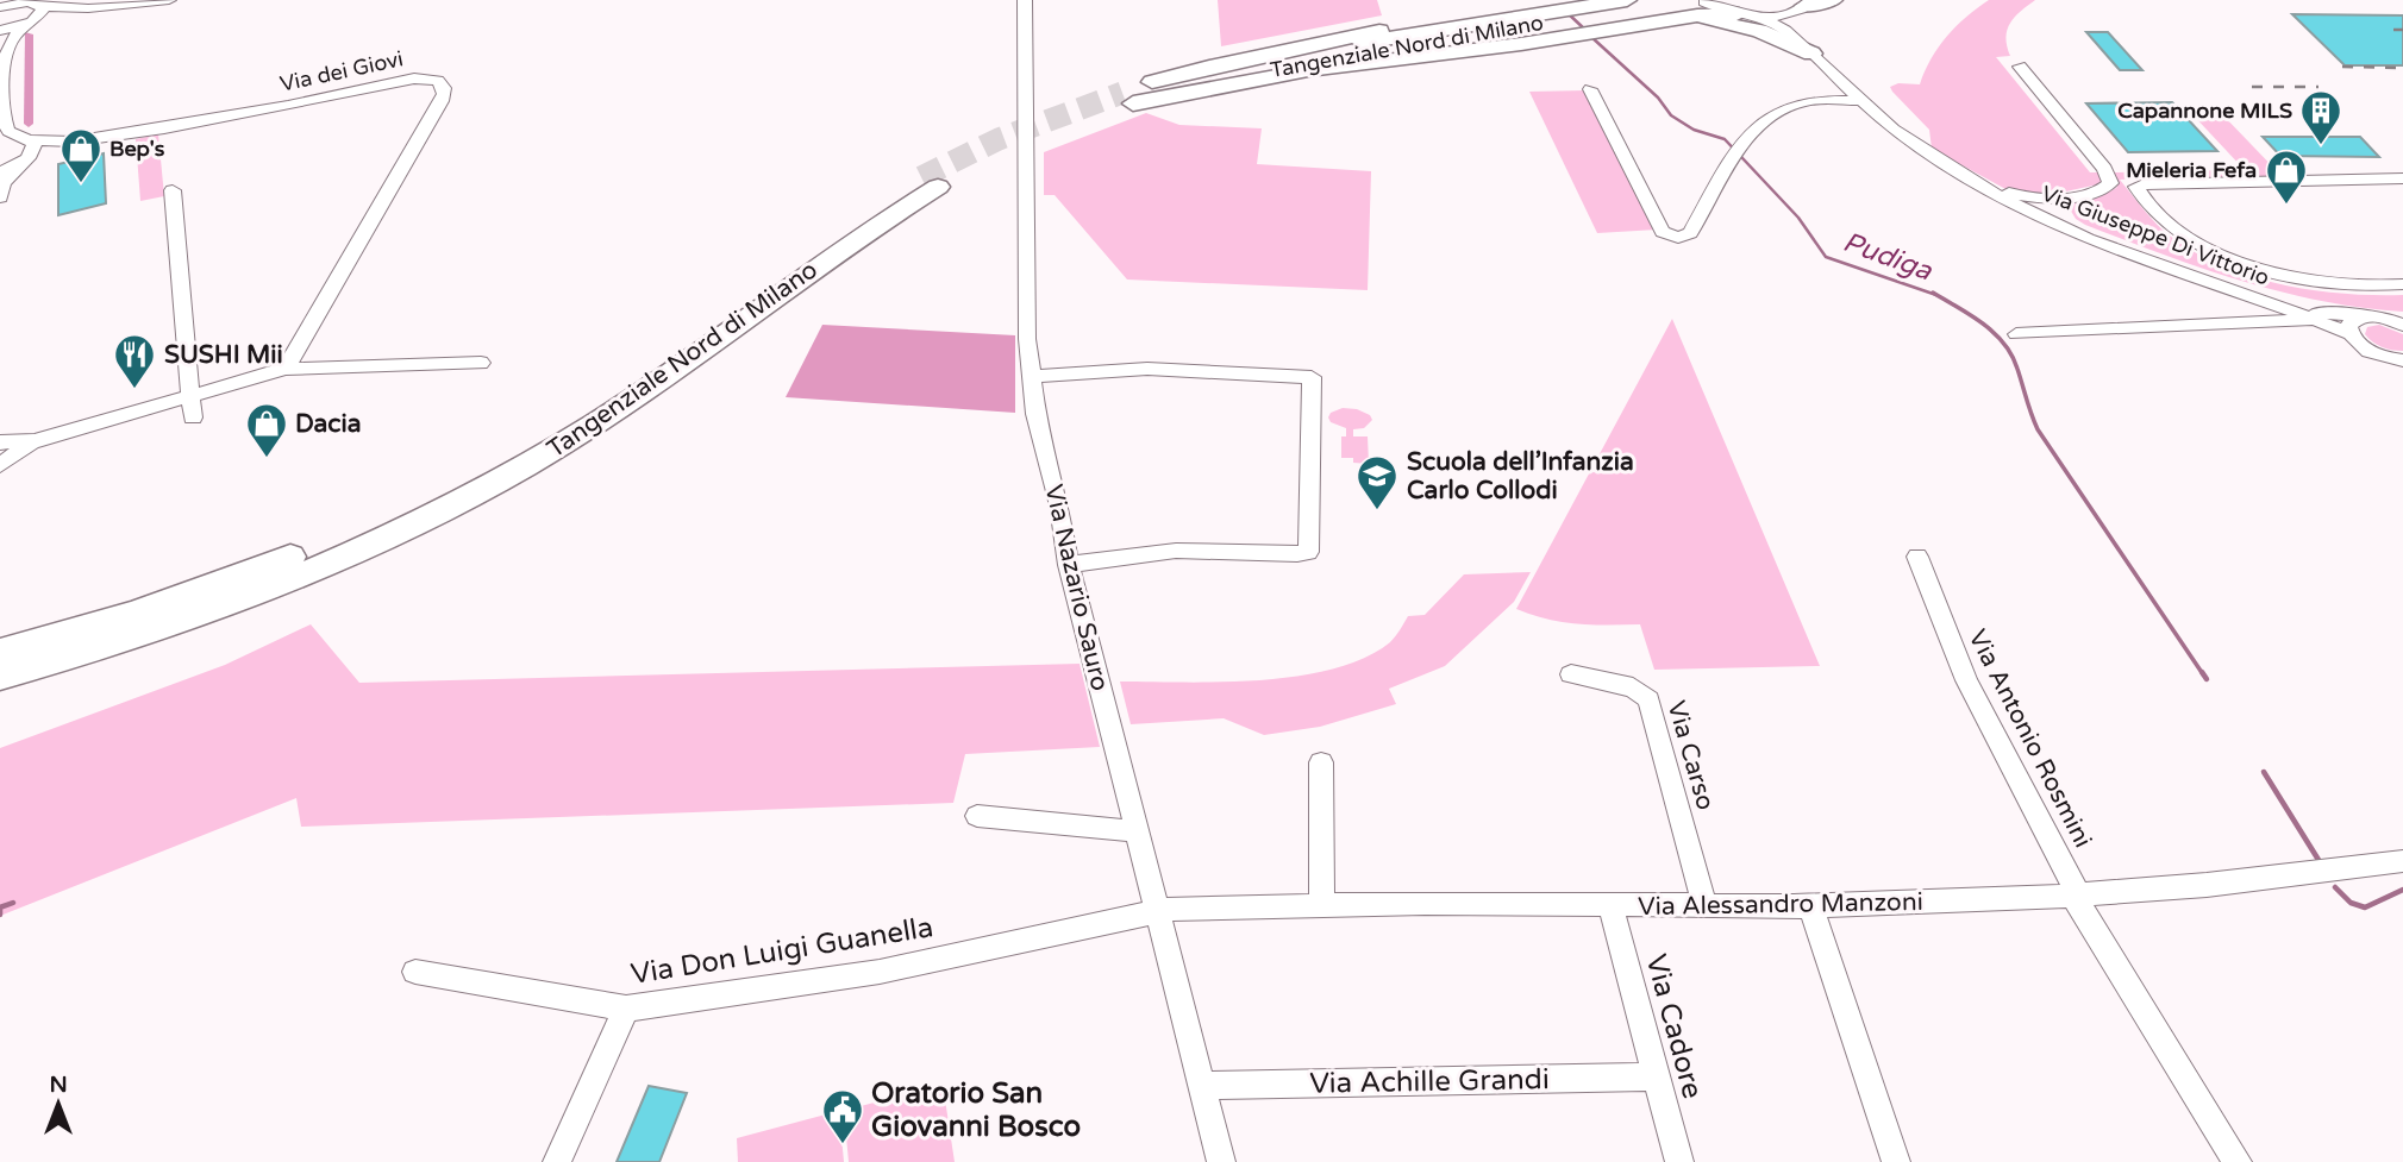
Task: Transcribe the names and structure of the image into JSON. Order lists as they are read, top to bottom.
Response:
{
  "streets": {
    "highway": ["Tangenziale Nord di Milano"],
    "street": [
      "Via dei Giovi",
      "Via Giuseppe Di Vittorio",
      "Via Nazario Sauro",
      "Via Antonio Rosmini",
      "Via Carso",
      "Via Alessandro Manzoni",
      "Via Don Luigi Guanella",
      "Via Cadore",
      "Via Achille Grandi"
    ]
  },
  "crossings": [
    ["Via Nazario Sauro", "Via Alessandro Manzoni"],
    ["Via Nazario Sauro", "Via Don Luigi Guanella"],
    ["Via Nazario Sauro", "Via Achille Grandi"],
    ["Via Antonio Rosmini", "Via Alessandro Manzoni"],
    ["Via Carso", "Via Alessandro Manzoni"],
    ["Via Alessandro Manzoni", "Via Don Luigi Guanella"],
    ["Via Alessandro Manzoni", "Via Cadore"],
    ["Via Cadore", "Via Achille Grandi"]
  ],
  "water": ["Pudiga"],
  "places": {
    "building": ["Capannone MILS"],
    "shop": ["Bep's", "Mieleria Fefa", "Dacia"],
    "restaurant": ["SUSHI Mii"],
    "school or university": ["Scuola dell’Infanzia Carlo Collodi"],
    "public building": ["Oratorio San Giovanni Bosco"]
  },
  "north": "top"
}
